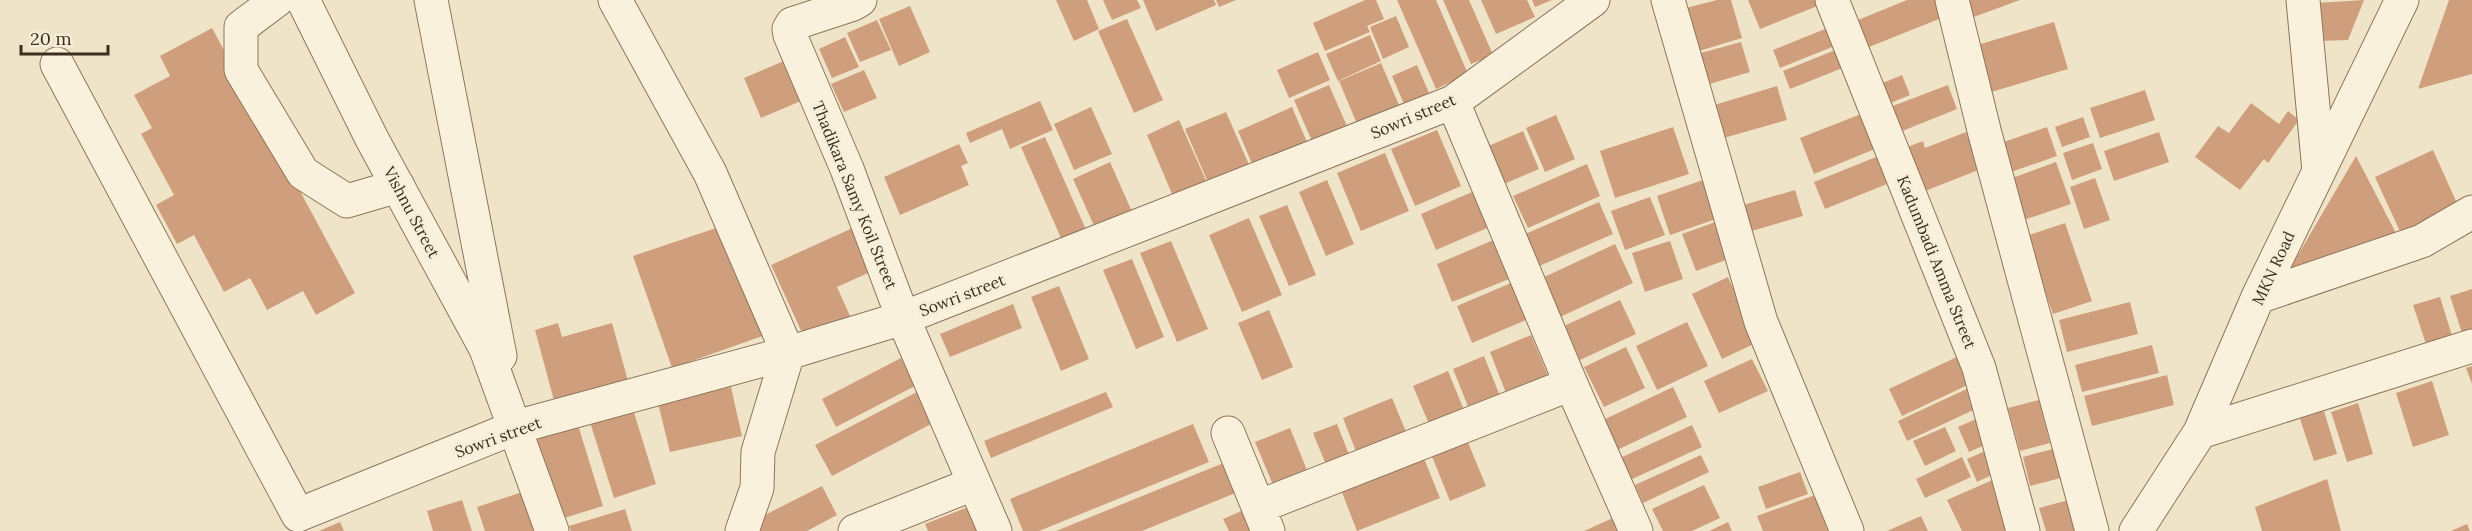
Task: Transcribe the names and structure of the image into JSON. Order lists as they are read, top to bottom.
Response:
{
  "streets": {
    "street": [
      "Sowri street",
      "Thadikara Samy Koil Street",
      "Vishnu Street",
      "Kadumbadi Amma Street",
      "MKN Road"
    ]
  },
  "crossings": [
    ["Sowri street", "Thadikara Samy Koil Street"],
    ["Sowri street", "Vishnu Street"]
  ],
  "scale_bar": "20 m"
}
